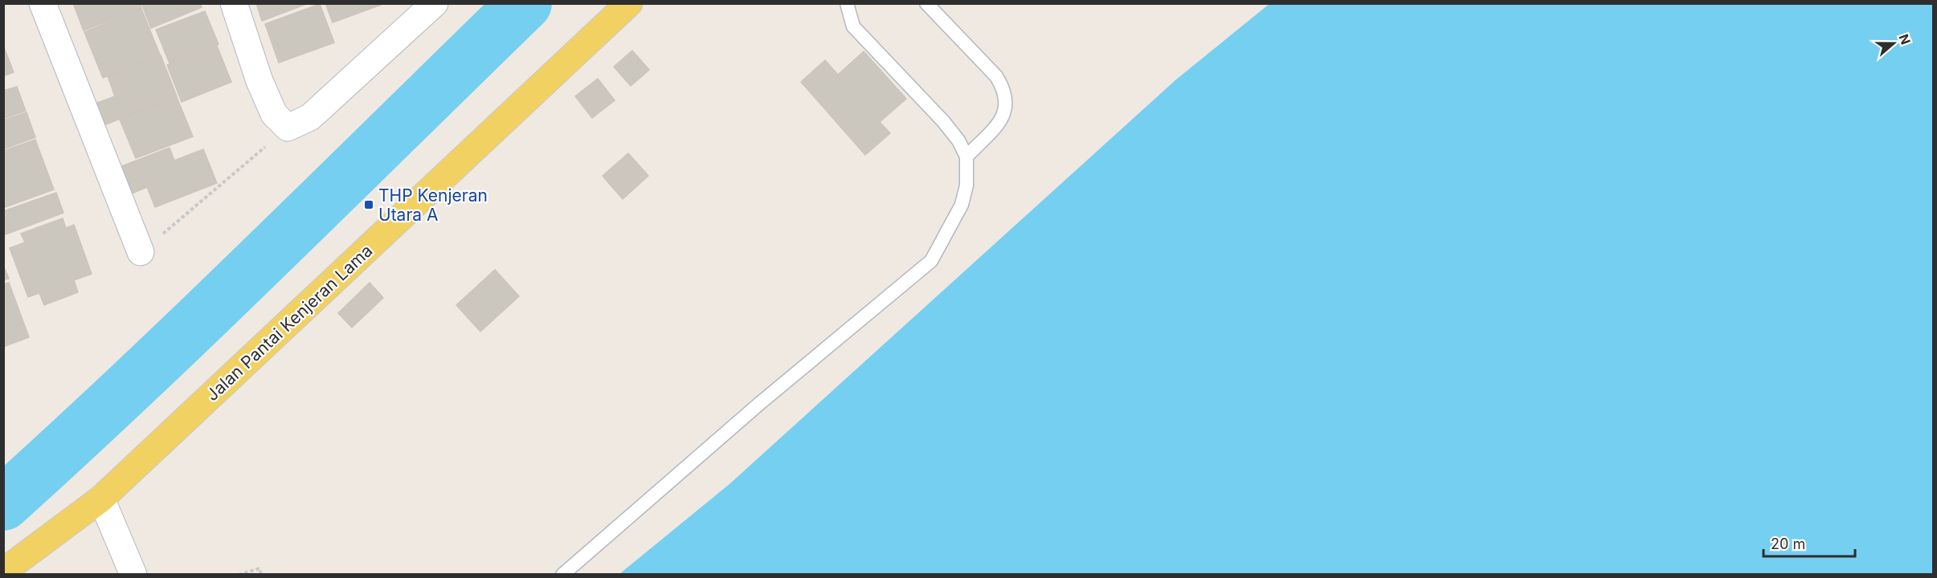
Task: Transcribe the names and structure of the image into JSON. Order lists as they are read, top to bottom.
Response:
{
  "streets": {
    "main road": ["Jalan Pantai Kenjeran Lama"]
  },
  "places": {
    "transit": ["THP Kenjeran Utara A"]
  },
  "scale_bar": "20 m",
  "north": "right"
}
